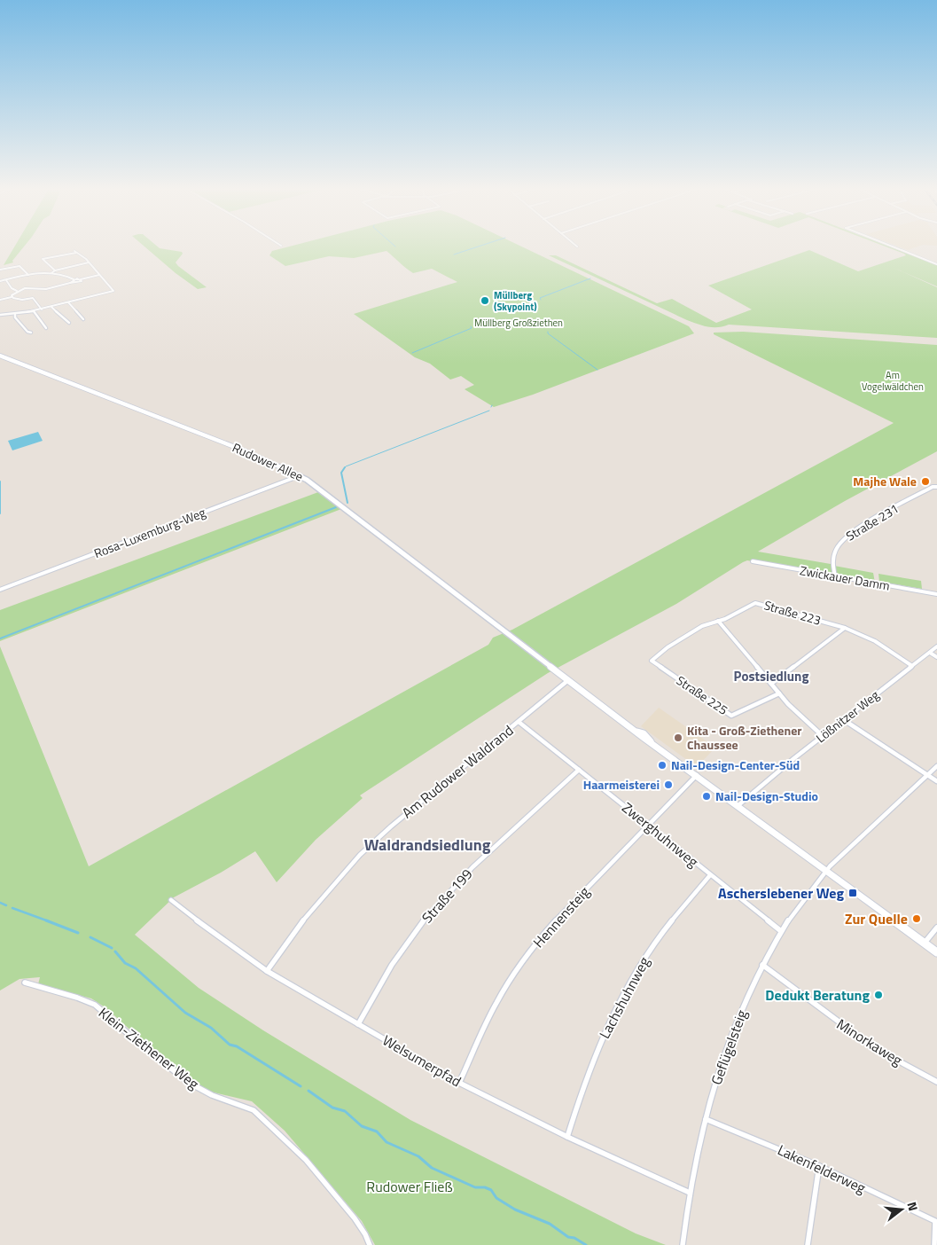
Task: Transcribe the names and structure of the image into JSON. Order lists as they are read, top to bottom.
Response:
{
  "streets": {
    "street": [
      "Rudower Allee",
      "Straße 231",
      "Rosa-Luxemburg-Weg",
      "Zwickauer Damm",
      "Straße 223",
      "Straße 225",
      "Lößnitzer Weg",
      "Am Rudower Waldrand",
      "Zwerghuhnweg",
      "Straße 199",
      "Hennensteig",
      "Lachshuhnweg",
      "Minorkaweg",
      "Geflügelsteig",
      "Klein-Ziethener Weg",
      "Welsumerpfad",
      "Lakenfelderweg"
    ]
  },
  "crossings": [
    ["Rudower Allee", "Rosa-Luxemburg-Weg"],
    ["Rudower Allee", "Lößnitzer Weg"],
    ["Rudower Allee", "Am Rudower Waldrand"],
    ["Rudower Allee", "Hennensteig"],
    ["Rudower Allee", "Geflügelsteig"],
    ["Straße 231", "Zwickauer Damm"],
    ["Straße 223", "Straße 225"],
    ["Straße 223", "Lößnitzer Weg"],
    ["Am Rudower Waldrand", "Zwerghuhnweg"],
    ["Am Rudower Waldrand", "Welsumerpfad"],
    ["Zwerghuhnweg", "Straße 199"],
    ["Zwerghuhnweg", "Hennensteig"],
    ["Zwerghuhnweg", "Lachshuhnweg"],
    ["Zwerghuhnweg", "Geflügelsteig"],
    ["Straße 199", "Welsumerpfad"],
    ["Hennensteig", "Welsumerpfad"],
    ["Lachshuhnweg", "Welsumerpfad"],
    ["Minorkaweg", "Geflügelsteig"],
    ["Geflügelsteig", "Welsumerpfad"],
    ["Geflügelsteig", "Lakenfelderweg"]
  ],
  "districts": ["Postsiedlung", "Waldrandsiedlung"],
  "parks": ["Müllberg Großziethen", "Am Vogelwäldchen", "Rudower Fließ"],
  "places": {
    "other": [
      "Müllberg (Skypoint)",
      "Majhe Wale",
      "Kita - Groß-Ziethener Chaussee",
      "Nail-Design-Center-Süd",
      "Haarmeisterei",
      "Nail-Design-Studio",
      "Zur Quelle",
      "Dedukt Beratung"
    ],
    "transit": ["Ascherslebener Weg"]
  },
  "north": "right"
}
